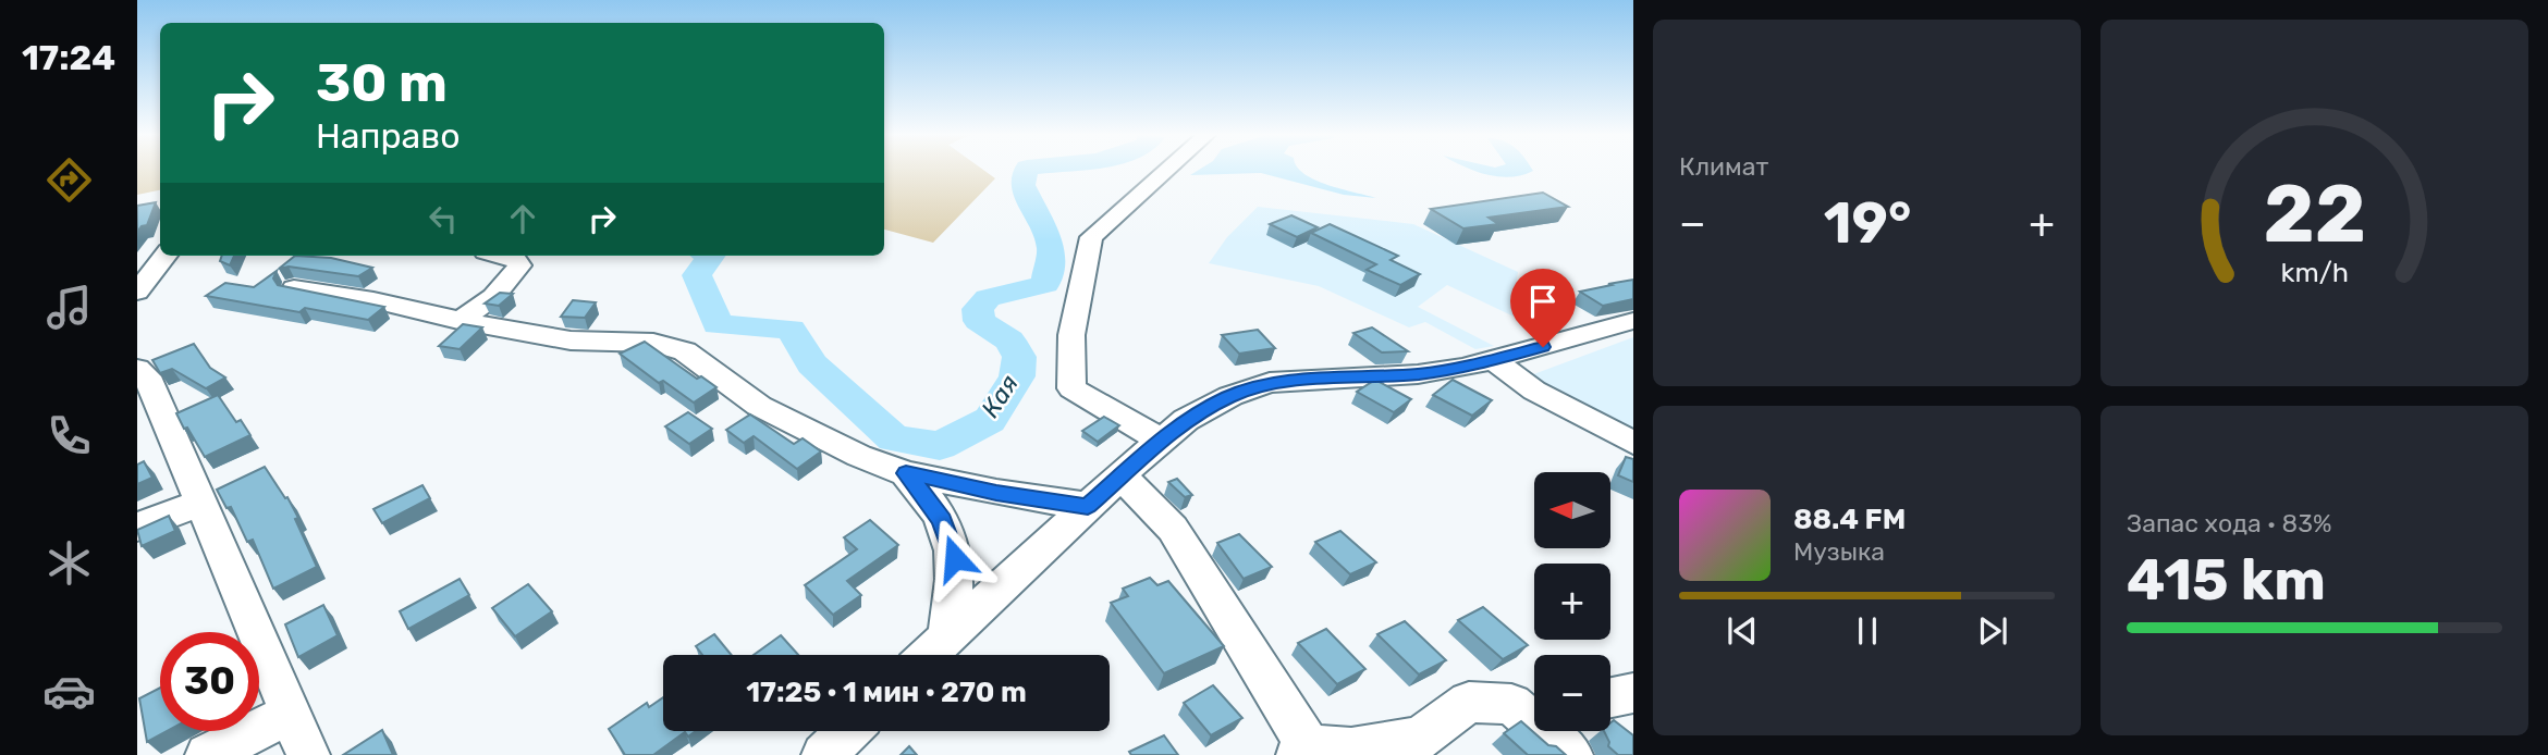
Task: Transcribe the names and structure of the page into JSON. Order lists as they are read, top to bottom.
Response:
{
  "water": ["Кая"],
  "north": "left",
  "page": {
    "tabs": "17:24",
    "tile": [
      "Климат",
      ["Запас хода · 83%", "415 km"]
    ],
    "turn": ["30 m", "Направо"],
    "heat": ["−", "19°", "+"],
    "map_buttons": ["+", "−"],
    "song": ["88.4 FM", "Музыка"],
    "limit": "30",
    "trip": "17:25 · 1 мин · 270 m",
    "gauge": ["22", "km/h"]
  }
}
